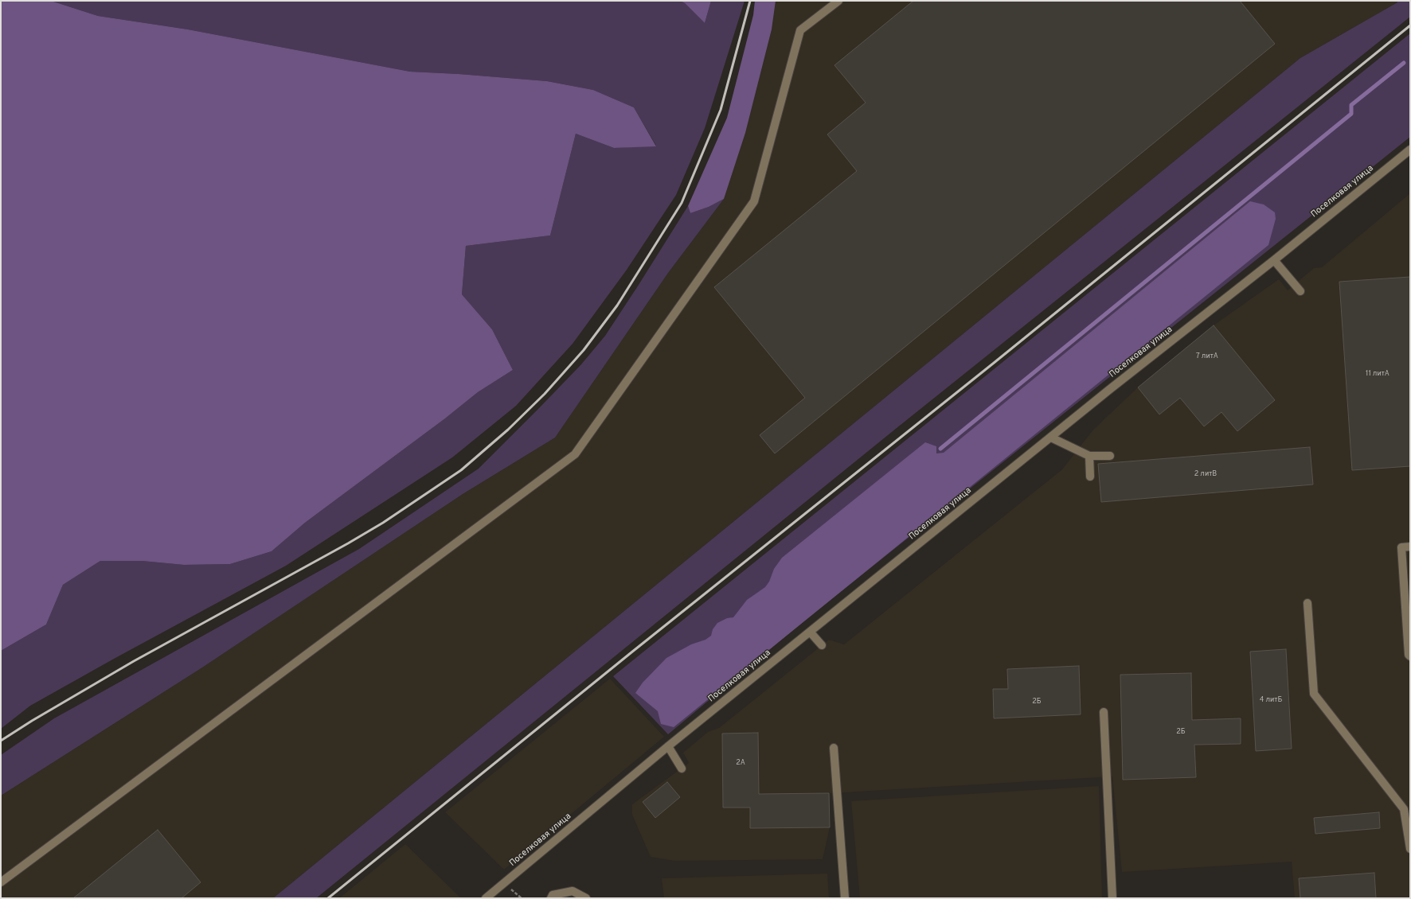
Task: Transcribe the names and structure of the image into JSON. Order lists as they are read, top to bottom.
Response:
{
  "streets": {
    "street": ["Поселковая улица"]
  },
  "house_numbers": [
    "7 литА",
    "11 литА",
    "2 литВ",
    "4 литБ",
    "2Б",
    "2Б",
    "2А"
  ]
}
